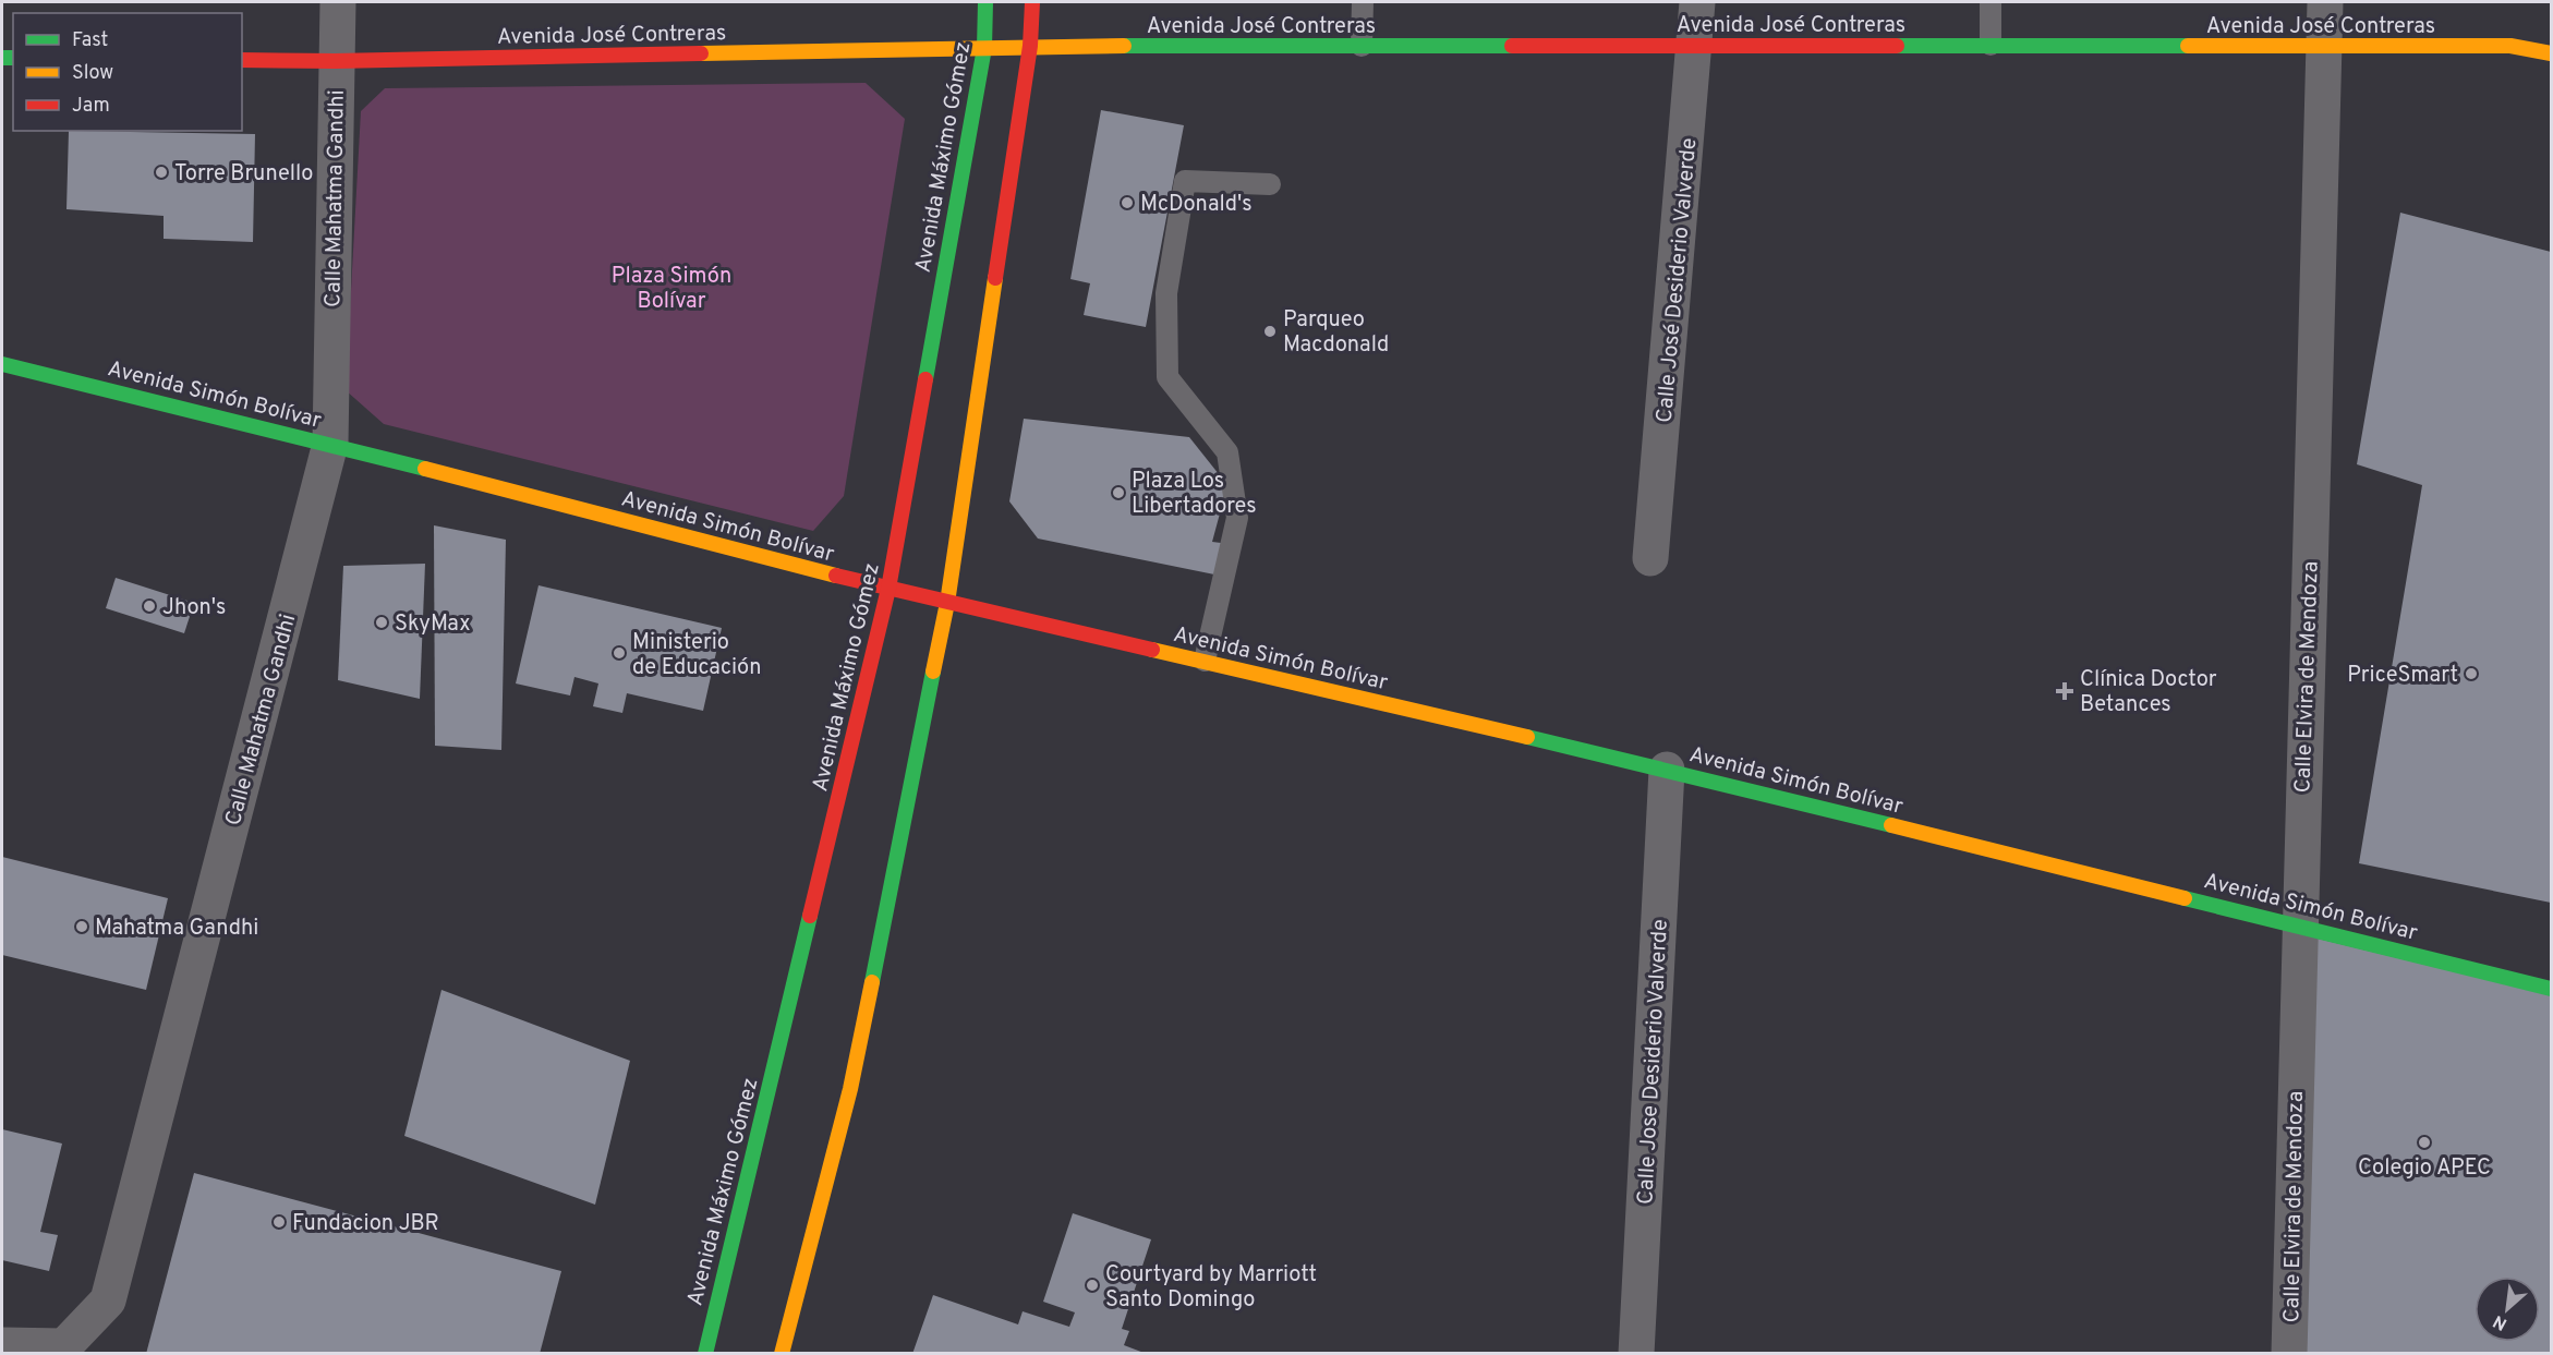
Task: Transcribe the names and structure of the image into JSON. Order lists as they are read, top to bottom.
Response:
{
  "streets": {
    "main road": ["Avenida José Contreras", "Avenida Máximo Gómez", "Avenida Simón Bolívar"],
    "street": [
      "Calle Mahatma Gandhi",
      "Calle José Desiderio Valverde",
      "Calle Elvira de Mendoza",
      "Calle Jose Desiderio Valverde"
    ]
  },
  "crossings": [
    ["Avenida José Contreras", "Avenida Máximo Gómez"],
    ["Avenida José Contreras", "Calle Mahatma Gandhi"],
    ["Avenida José Contreras", "Calle José Desiderio Valverde"],
    ["Avenida José Contreras", "Calle Elvira de Mendoza"],
    ["Avenida Máximo Gómez", "Avenida Simón Bolívar"],
    ["Calle Mahatma Gandhi", "Avenida Simón Bolívar"],
    ["Avenida Simón Bolívar", "Calle Elvira de Mendoza"],
    ["Avenida Simón Bolívar", "Calle Jose Desiderio Valverde"]
  ],
  "parks": ["Plaza Simón Bolívar"],
  "places": {
    "other": [
      "Torre Brunello",
      "McDonald's",
      "Parqueo Macdonald",
      "Plaza Los Libertadores",
      "Jhon's",
      "SkyMax",
      "Ministerio de Educación",
      "PriceSmart",
      "Mahatma Gandhi",
      "Colegio APEC",
      "Fundacion JBR",
      "Courtyard by Marriott Santo Domingo"
    ],
    "health": ["Clínica Doctor Betances"]
  },
  "legend": ["Fast", "Slow", "Jam"],
  "north": "bottom left"
}
